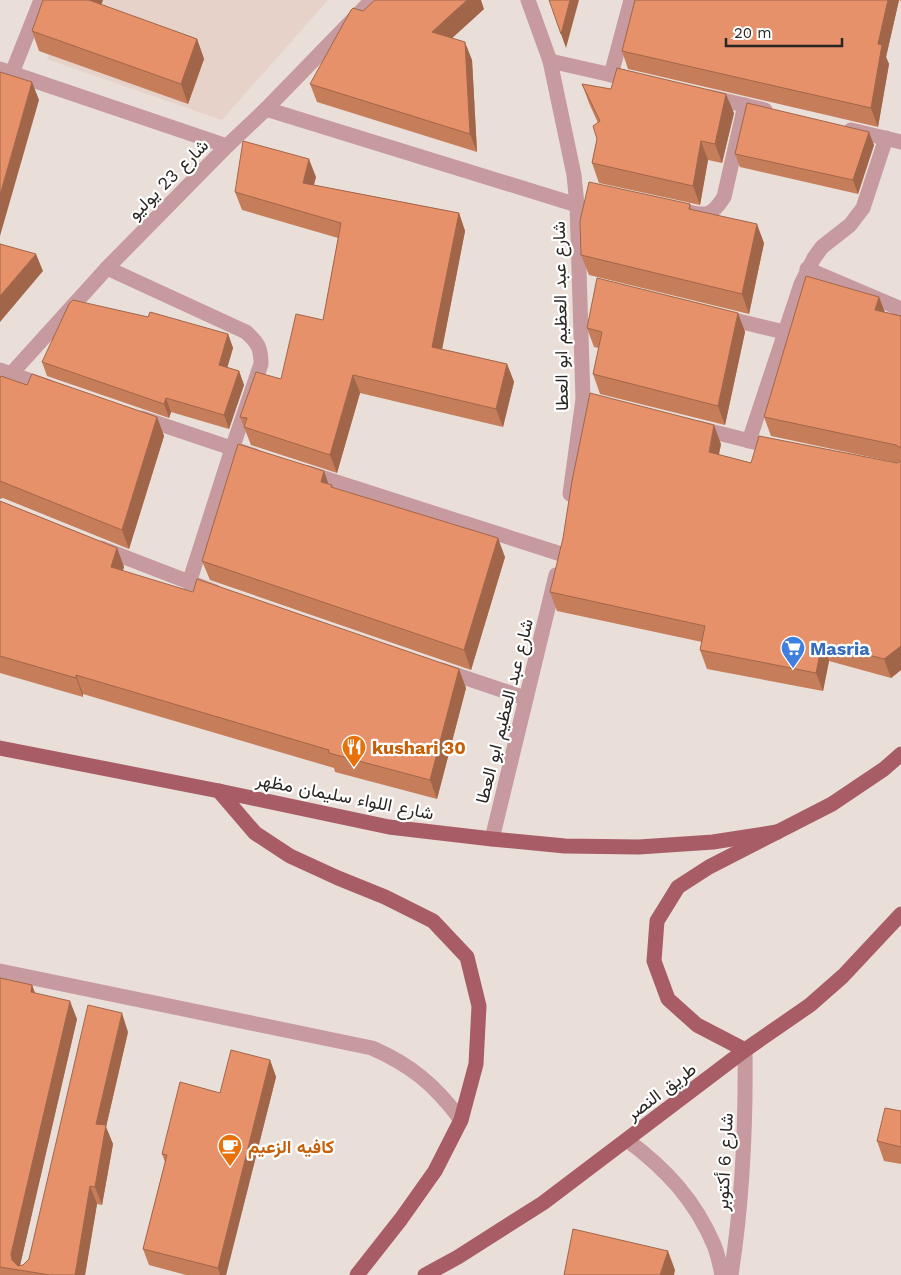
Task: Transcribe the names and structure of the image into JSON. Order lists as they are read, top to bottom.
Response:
{
  "streets": {
    "main road": ["شارع اللواء سليمان مظهر", "طريق النصر"],
    "street": ["شارع 23 يوليو", "شارع عبد العظيم ابو العطا", "شارع 6 أكتوبر"]
  },
  "crossings": [
    ["شارع عبد العظيم ابو العطا", "شارع اللواء سليمان مظهر"],
    ["طريق النصر", "شارع 6 أكتوبر"]
  ],
  "places": {
    "supermarket": ["Masria"],
    "restaurant": ["kushari 30"],
    "cafe": ["كافيه الزعيم"]
  },
  "scale_bar": "20 m"
}
